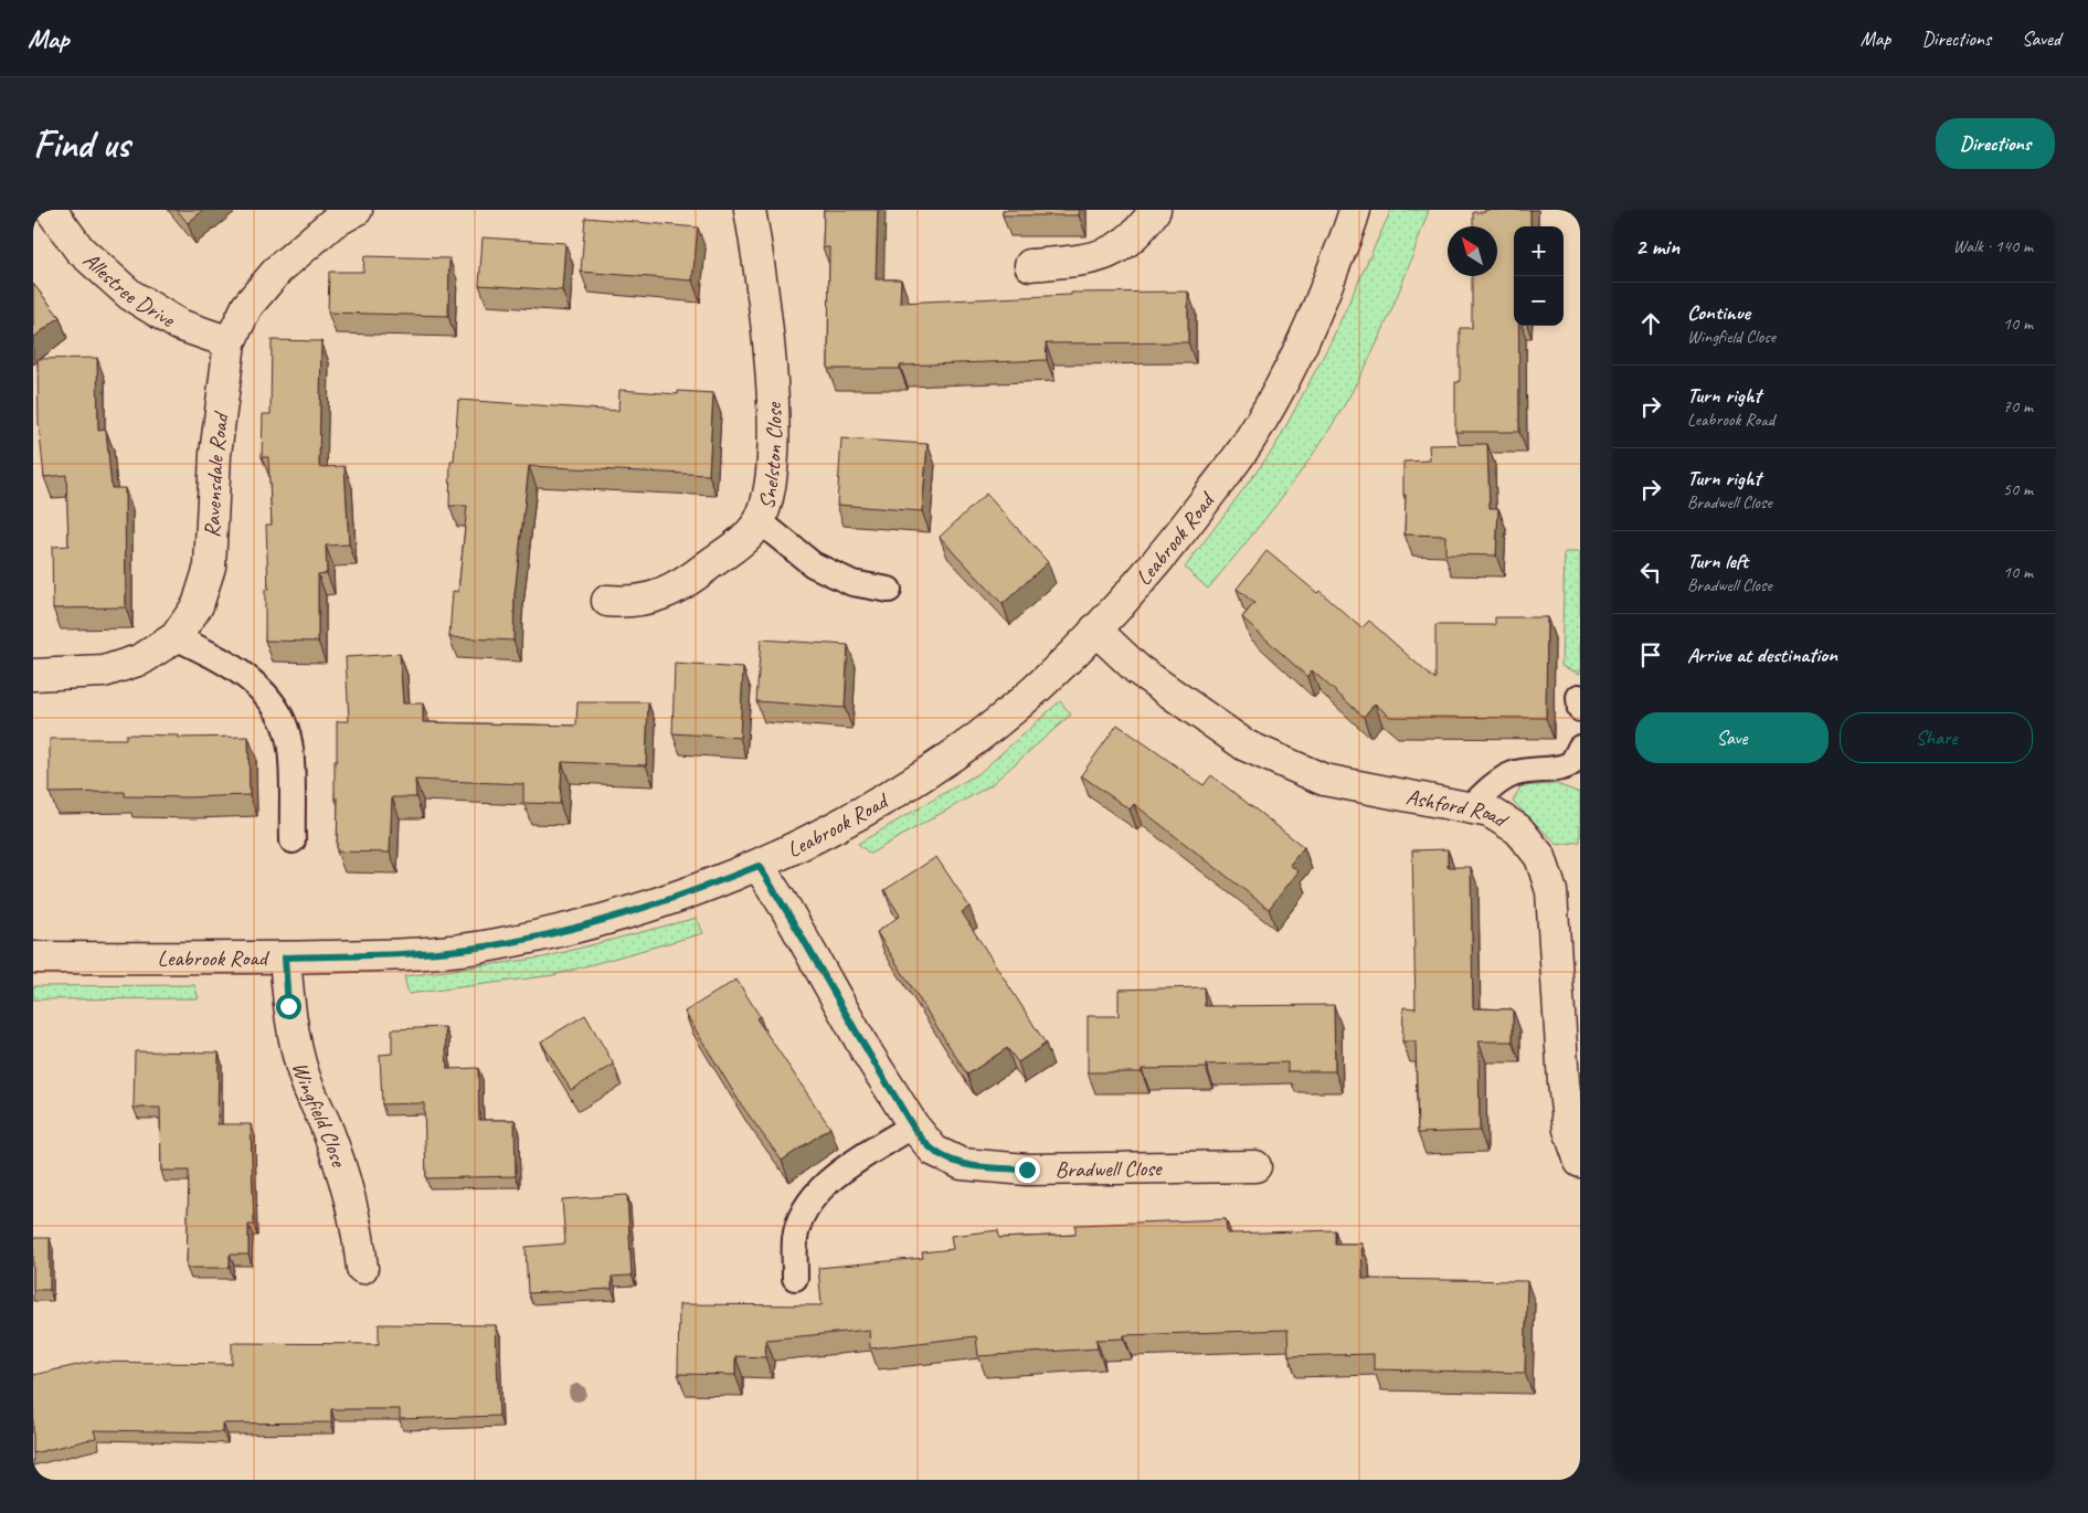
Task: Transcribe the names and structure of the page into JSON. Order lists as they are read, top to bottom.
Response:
{
  "streets": {
    "street": [
      "Allestree Drive",
      "Snelston Close",
      "Ravensdale Road",
      "Leabrook Road",
      "Ashford Road",
      "Wingfield Close",
      "Bradwell Close"
    ]
  },
  "crossings": [
    ["Allestree Drive", "Ravensdale Road"],
    ["Leabrook Road", "Ashford Road"],
    ["Leabrook Road", "Wingfield Close"],
    ["Leabrook Road", "Bradwell Close"]
  ],
  "north": "top left",
  "page": {
    "header": "Map",
    "nav": ["Map", "Directions", "Saved"],
    "buttons": [
      "Directions",
      ["Save", "Share"]
    ],
    "title": "Find us",
    "heading": ["2 min", "Walk · 140 m"],
    "map_buttons": ["+", "−"],
    "list": [
      ["Continue", "Wingfield Close", "10 m"],
      ["Turn right", "Leabrook Road", "70 m"],
      ["Turn right", "Bradwell Close", "50 m"],
      ["Turn left", "Bradwell Close", "10 m"],
      "Arrive at destination"
    ]
  }
}
